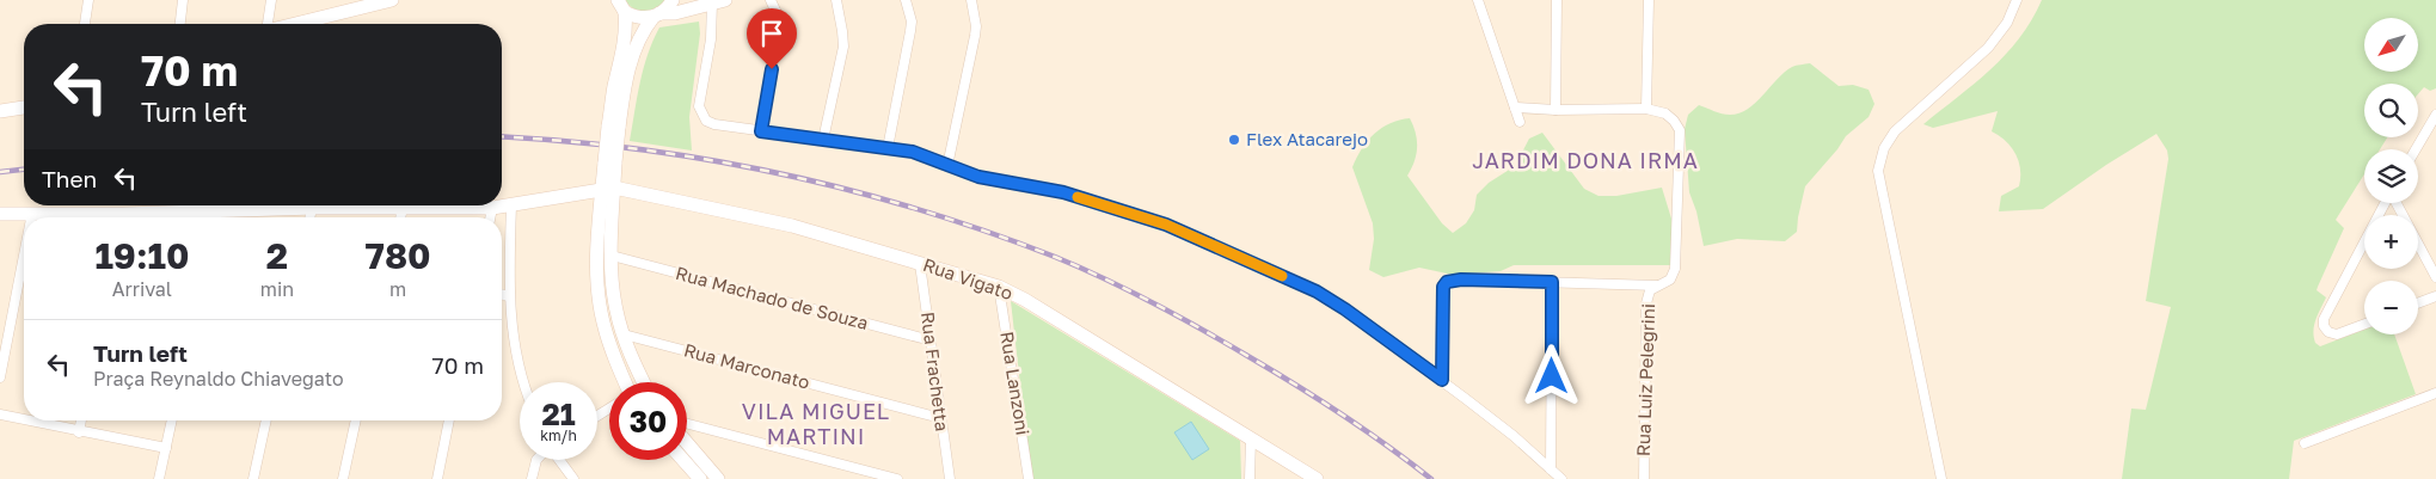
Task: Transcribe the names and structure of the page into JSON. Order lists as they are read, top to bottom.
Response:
{
  "streets": {
    "street": [
      "Rua Vigato",
      "Rua Machado de Souza",
      "Rua Marconato",
      "Rua Frachetta",
      "Rua Luiz Pelegrini",
      "Rua Lanzoni"
    ]
  },
  "crossings": [
    ["Rua Vigato", "Rua Frachetta"],
    ["Rua Vigato", "Rua Lanzoni"],
    ["Rua Machado de Souza", "Rua Frachetta"],
    ["Rua Marconato", "Rua Frachetta"]
  ],
  "districts": ["JARDIM DONA IRMA", "VILA MIGUEL MARTINI"],
  "places": ["Flex Atacarejo"],
  "north": "bottom left",
  "page": {
    "map_buttons": ["+", "−"],
    "turn": ["70 m", "Turn left"],
    "then": "Then",
    "eta": [
      "19:10",
      "Arrival",
      "2",
      "min",
      "780",
      "m"
    ],
    "list": [
      {
        "name": "Turn left",
        "note": "Praça Reynaldo Chiavegato",
        "value": "70 m"
      }
    ],
    "speed": "21 km/h",
    "limit": "30"
  }
}
